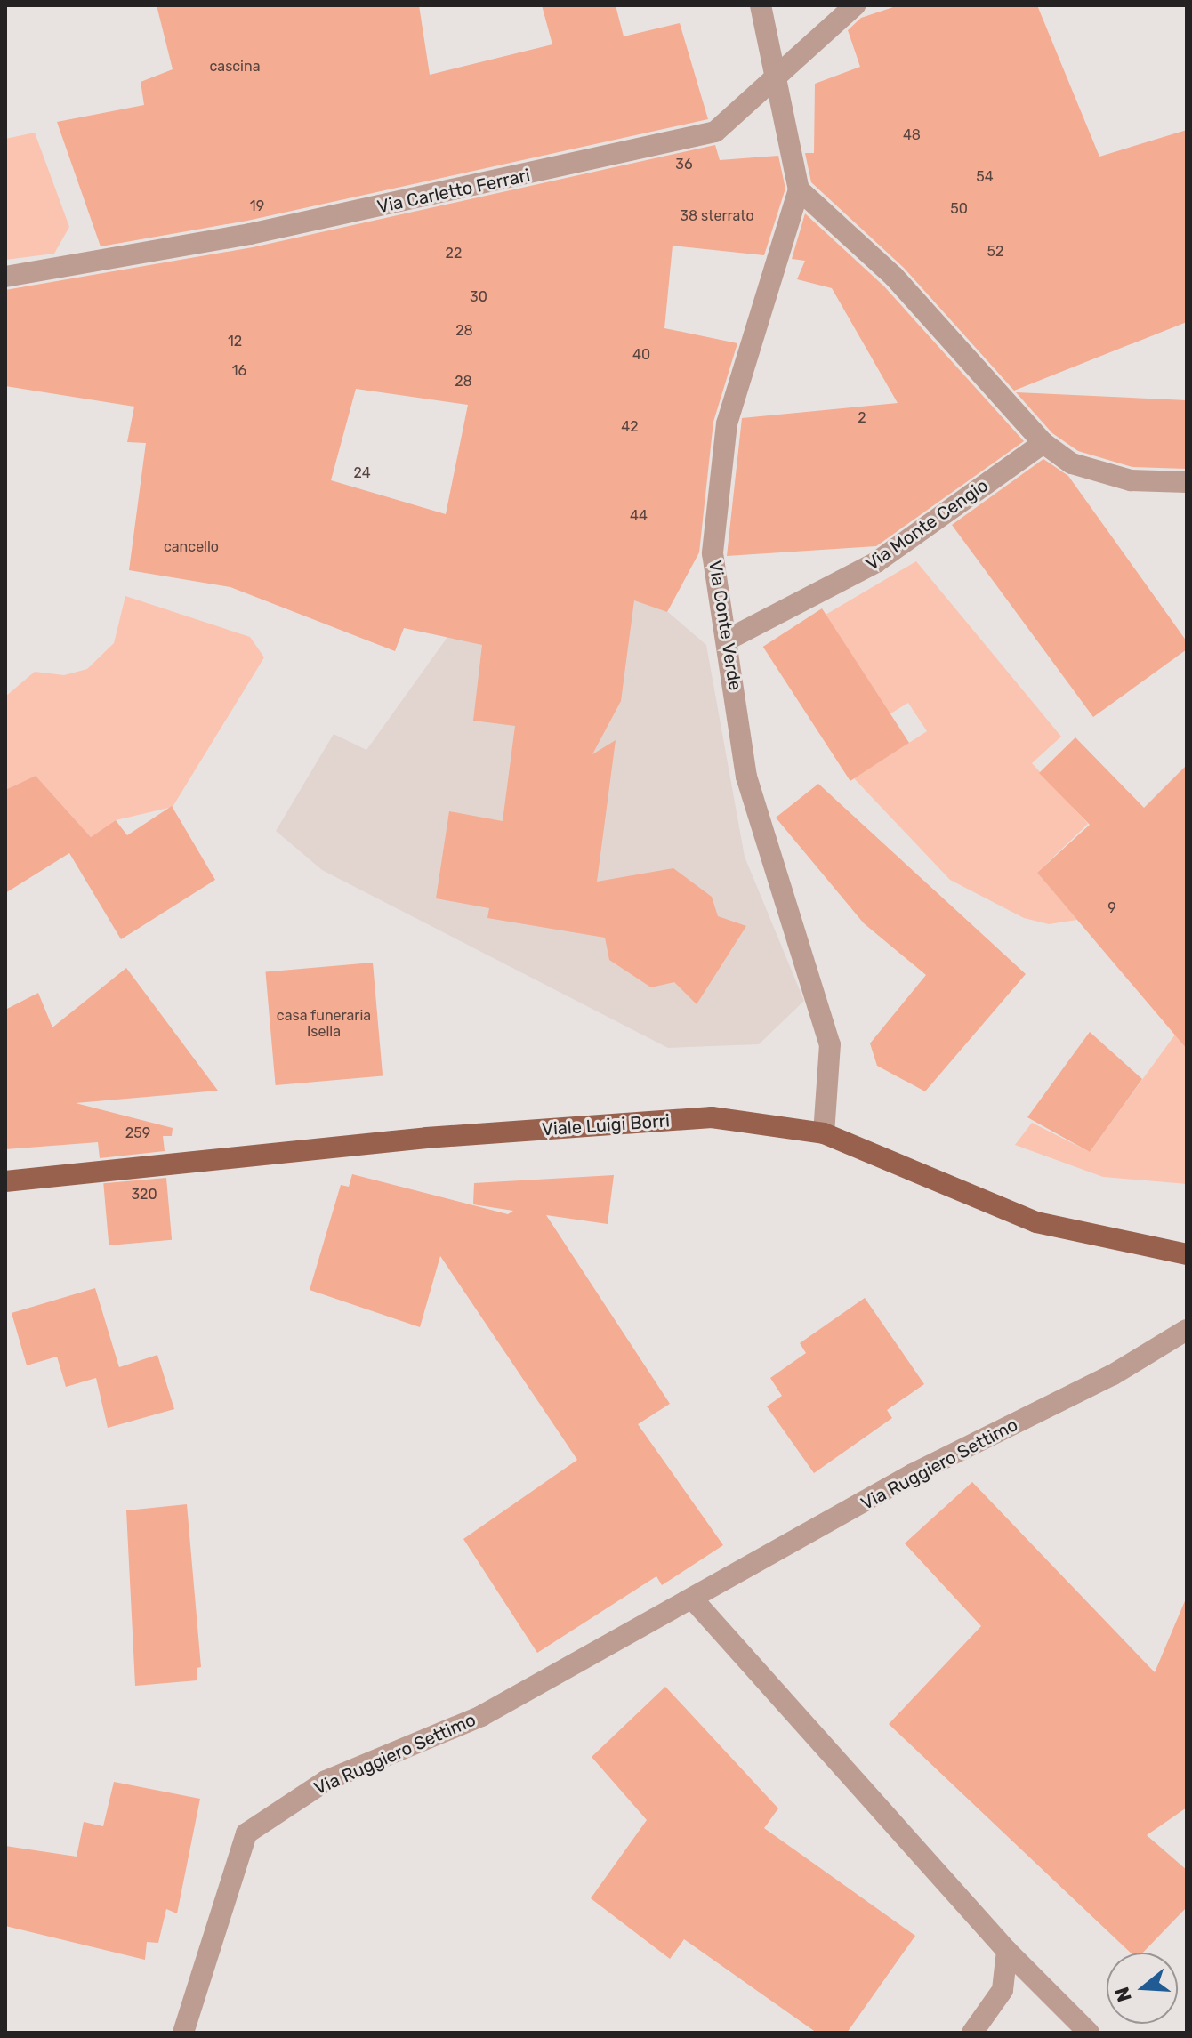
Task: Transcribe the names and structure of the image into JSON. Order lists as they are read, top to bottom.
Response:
{
  "streets": {
    "main road": ["Viale Luigi Borri"],
    "street": [
      "Via Carletto Ferrari",
      "Via Monte Cengio",
      "Via Conte Verde",
      "Via Ruggiero Settimo"
    ]
  },
  "crossings": [
    ["Via Carletto Ferrari", "Via Conte Verde"],
    ["Via Monte Cengio", "Via Conte Verde"],
    ["Via Conte Verde", "Viale Luigi Borri"]
  ],
  "house_numbers": [
    "cascina",
    "48",
    "36",
    "54",
    "19",
    "50",
    "38 sterrato",
    "52",
    "22",
    "30",
    "28",
    "12",
    "40",
    "16",
    "28",
    "2",
    "42",
    "24",
    "44",
    "cancello",
    "9",
    "casa funeraria Isella",
    "259",
    "320"
  ],
  "north": "left"
}
